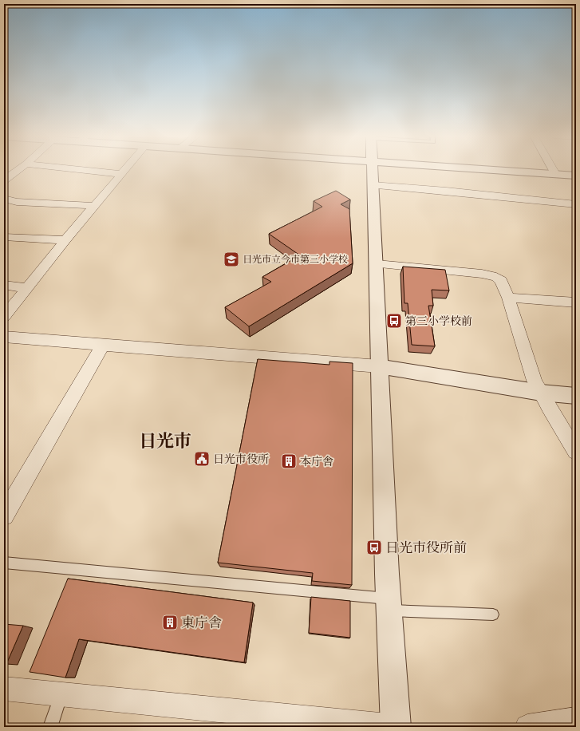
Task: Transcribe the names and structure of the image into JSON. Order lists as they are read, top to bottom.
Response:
{
  "districts": ["日光市"],
  "places": {
    "school or university": ["日光市立今市第三小学校"],
    "bus stop": ["第三小学校前", "日光市役所前"],
    "public building": ["日光市役所"],
    "building": ["本庁舎", "東庁舎"]
  }
}
